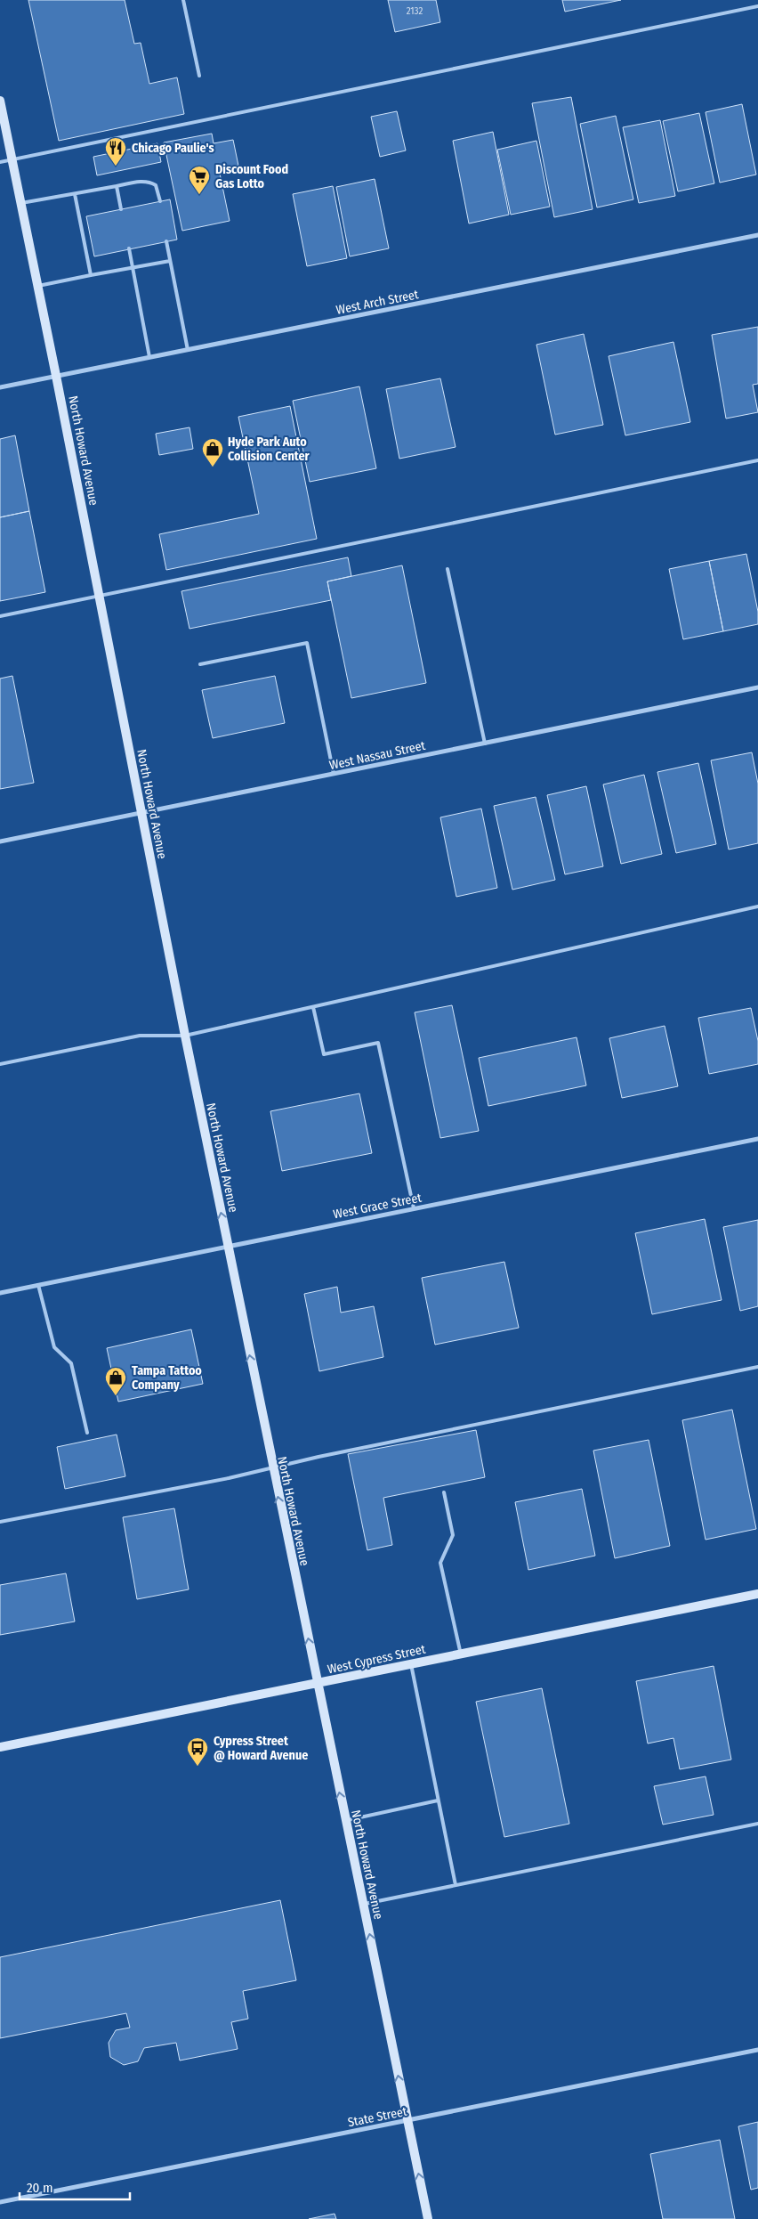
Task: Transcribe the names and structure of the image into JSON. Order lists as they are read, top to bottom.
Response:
{
  "streets": {
    "main road": ["North Howard Avenue", "West Cypress Street"],
    "street": [
      "West Arch Street",
      "West Nassau Street",
      "West Grace Street",
      "State Street"
    ]
  },
  "crossings": [
    ["West Arch Street", "North Howard Avenue"],
    ["North Howard Avenue", "West Nassau Street"],
    ["North Howard Avenue", "West Grace Street"],
    ["North Howard Avenue", "West Cypress Street"],
    ["North Howard Avenue", "State Street"]
  ],
  "one_way": ["North Howard Avenue"],
  "places": {
    "restaurant": ["Chicago Paulie's"],
    "supermarket": ["Discount Food Gas Lotto"],
    "shop": ["Hyde Park Auto Collision Center", "Tampa Tattoo Company"],
    "bus stop": ["Cypress Street @ Howard Avenue"]
  },
  "house_numbers": ["2132"],
  "scale_bar": "20 m"
}
